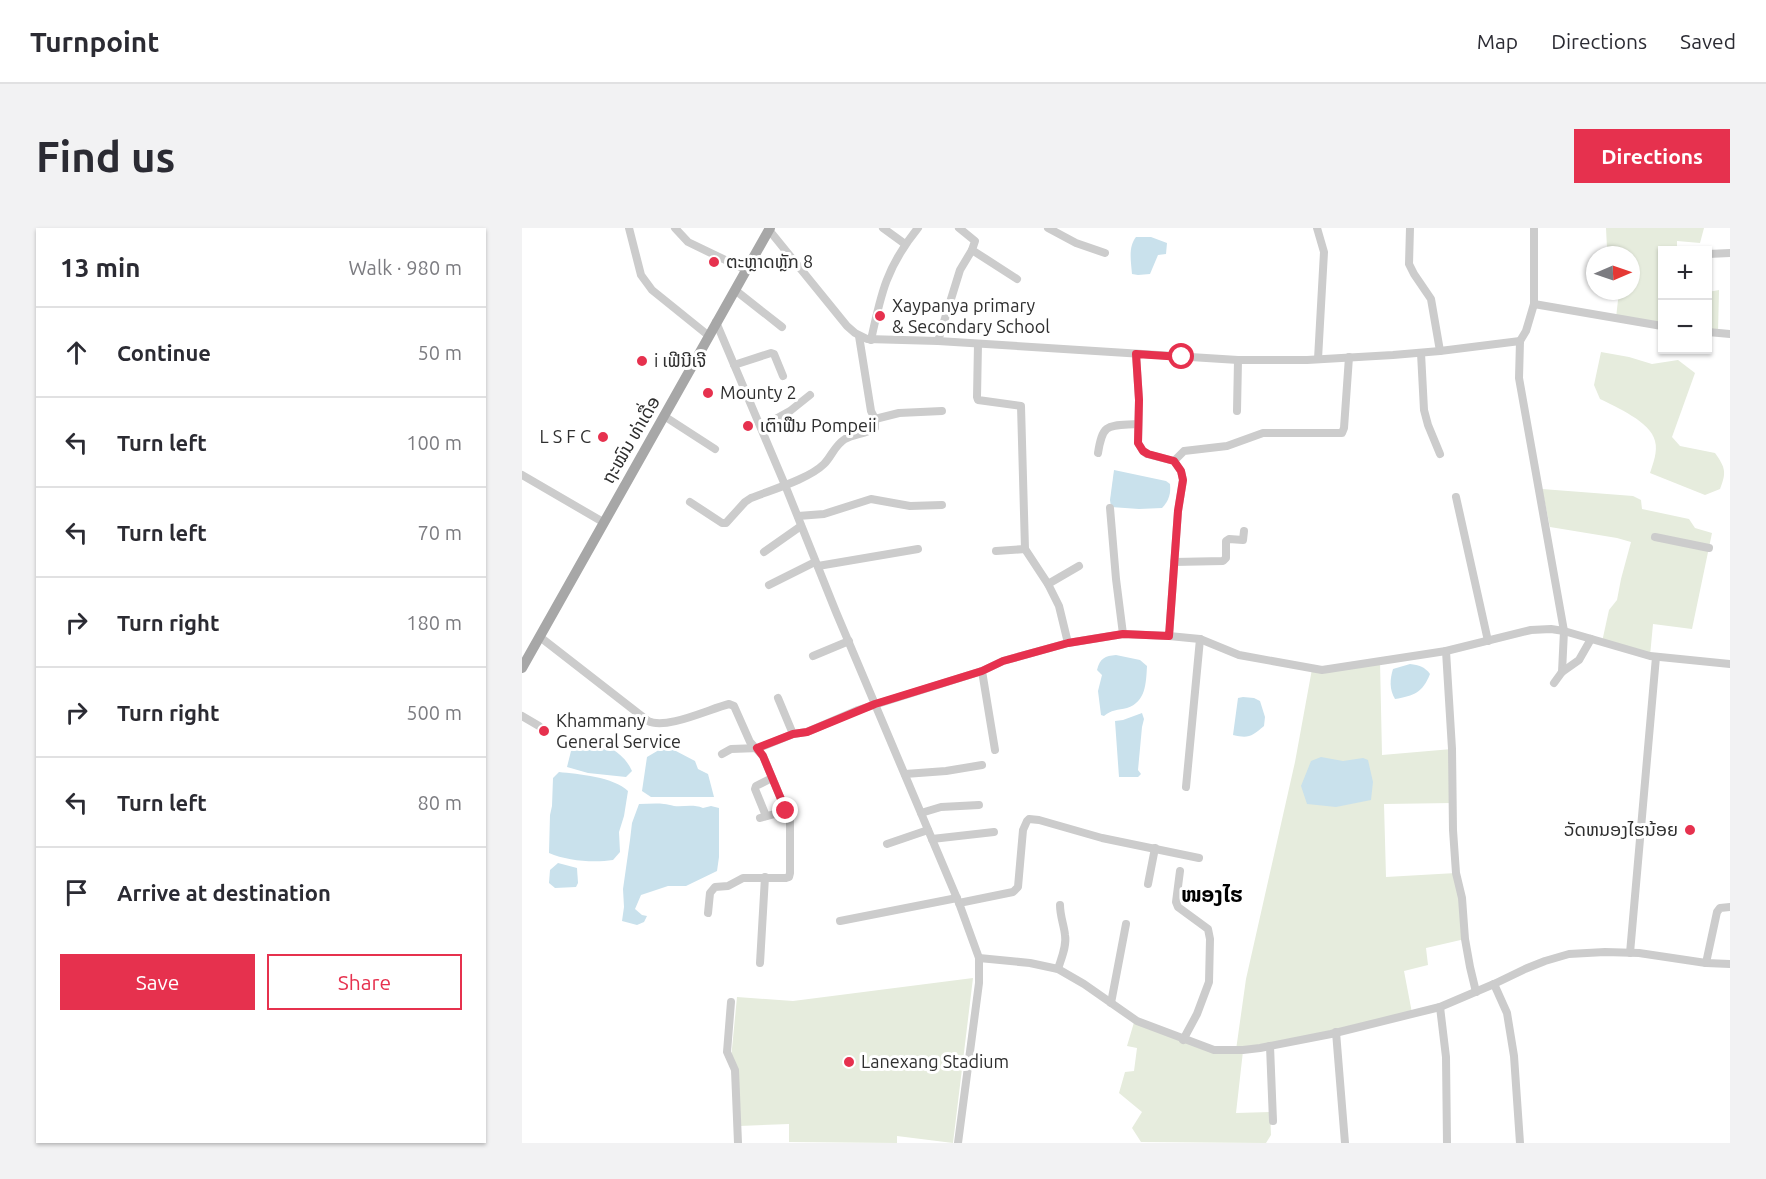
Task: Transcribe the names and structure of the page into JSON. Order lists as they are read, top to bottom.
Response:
{
  "streets": {
    "main road": ["ຖະໝົນ ທ່າເດື່ອ"]
  },
  "districts": ["ໜອງໄຮ"],
  "places": [
    "ຕະຫຼາດຫຼັກ 8",
    "Xaypanya primary & Secondary School",
    "i ເຟີນີເຈີ",
    "Mounty 2",
    "ເຕົາຟືນ Pompeii",
    "L S F C",
    "Khammany General Service",
    "ວັດຫນອງໄຮນ້ອຍ",
    "Lanexang Stadium"
  ],
  "north": "right",
  "page": {
    "header": "Turnpoint",
    "nav": ["Map", "Directions", "Saved"],
    "buttons": [
      "Directions",
      ["Save", "Share"]
    ],
    "title": "Find us",
    "heading": ["13 min", "Walk · 980 m"],
    "map_buttons": ["+", "−"],
    "list": [
      ["Continue", "50 m"],
      ["Turn left", "100 m"],
      ["Turn left", "70 m"],
      ["Turn right", "180 m"],
      ["Turn right", "500 m"],
      ["Turn left", "80 m"],
      "Arrive at destination"
    ]
  }
}
